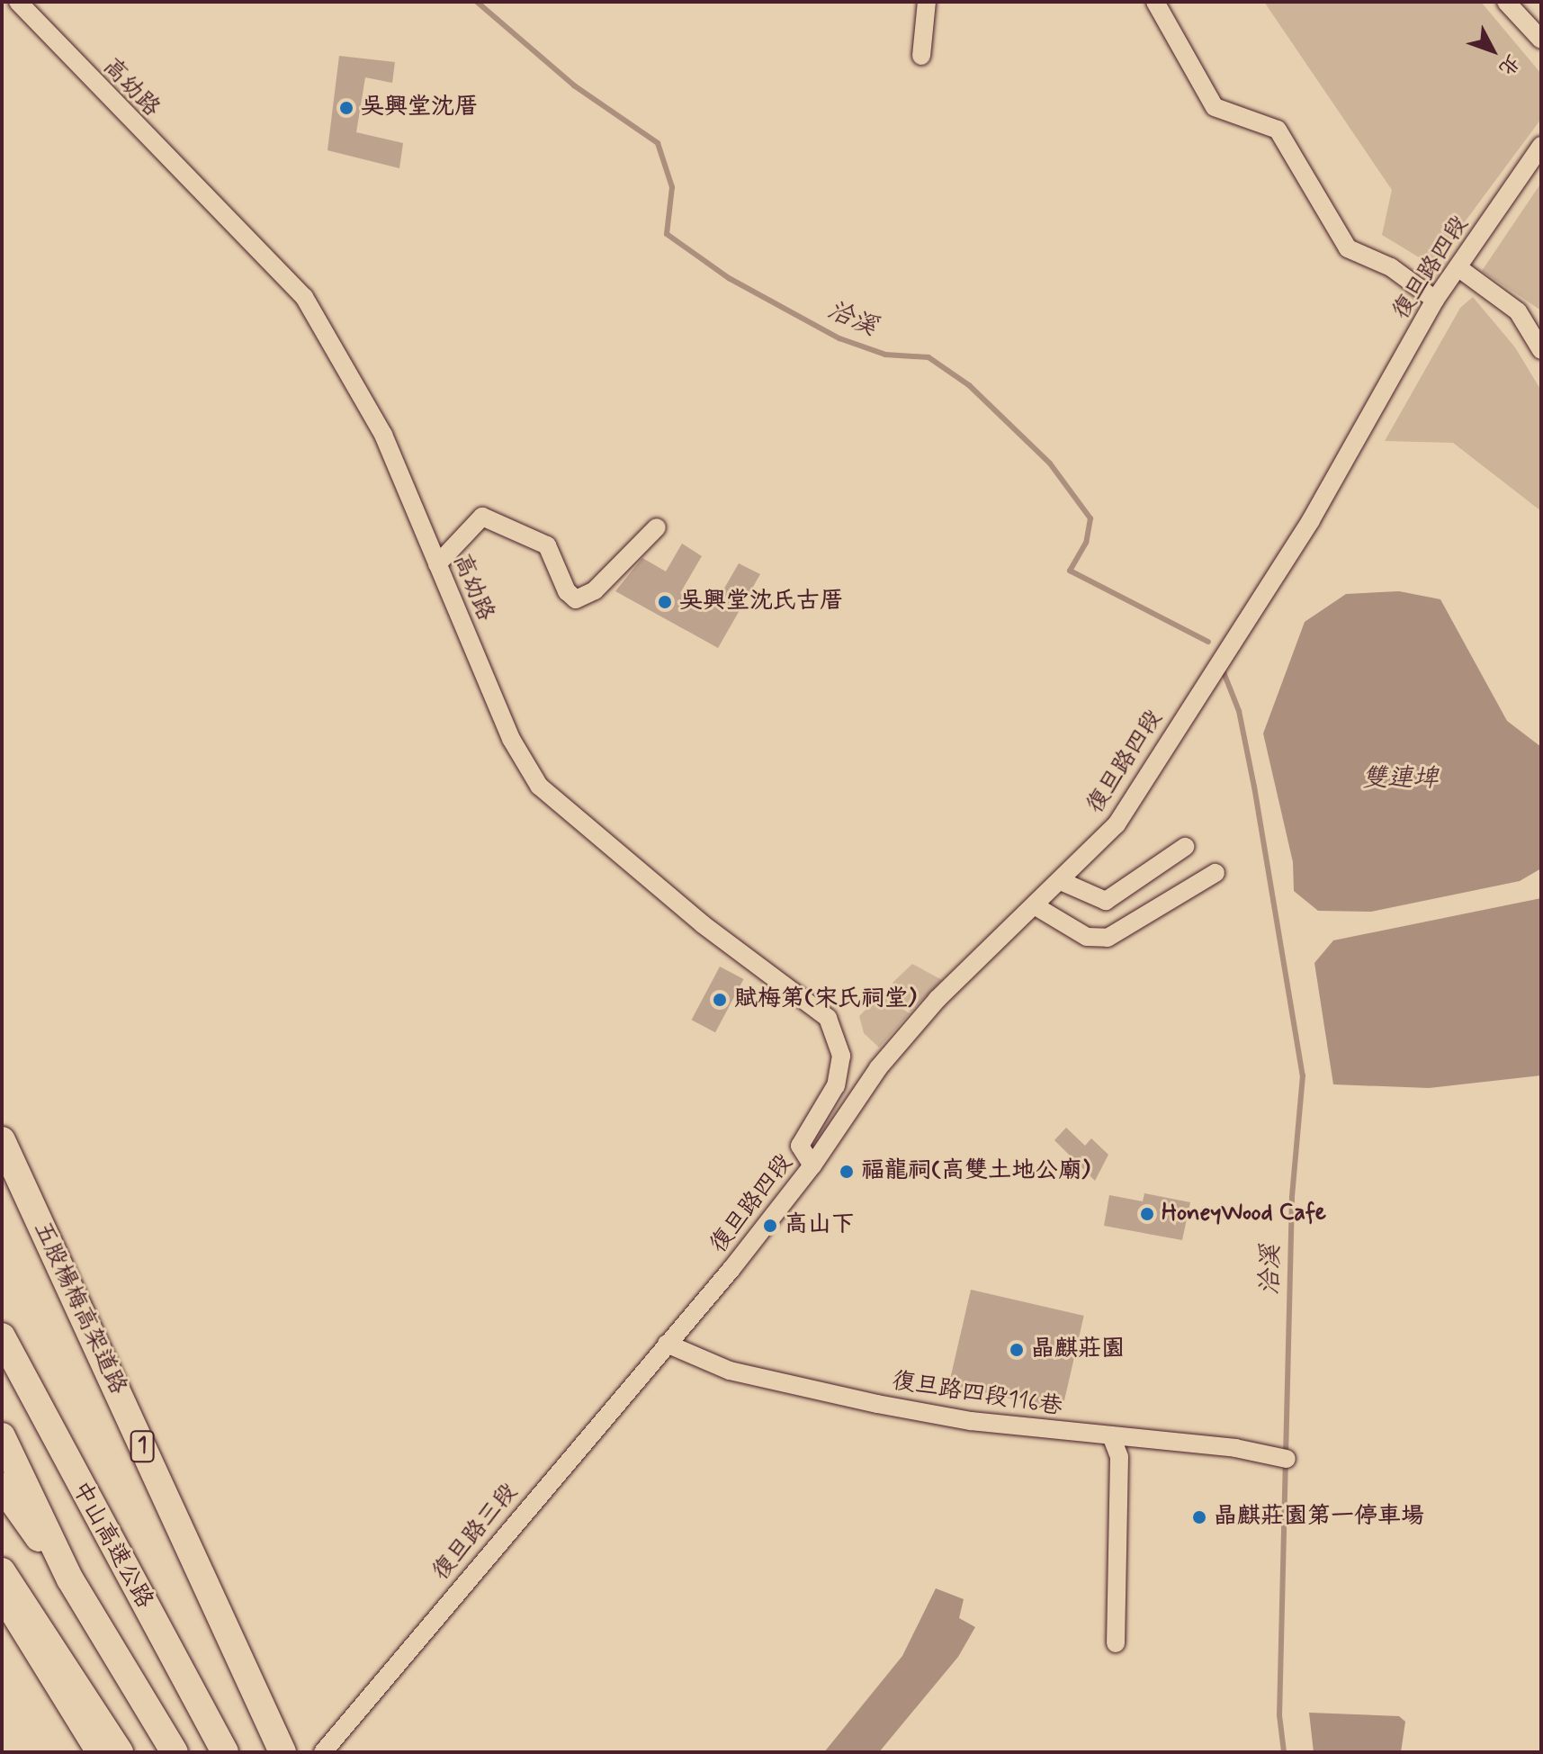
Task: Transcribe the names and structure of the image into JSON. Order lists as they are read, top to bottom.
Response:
{
  "streets": {
    "highway": ["五股楊梅高架道路", "1", "中山高速公路"],
    "street": [
      "高幼路",
      "復旦路四段",
      "復旦路四段116巷",
      "復旦路三段"
    ]
  },
  "crossings": [
    ["高幼路", "復旦路四段"],
    ["復旦路四段", "復旦路四段116巷"],
    ["復旦路四段", "復旦路三段"],
    ["復旦路四段116巷", "復旦路三段"]
  ],
  "water": ["洽溪", "雙連埤"],
  "places": [
    "吳興堂沈厝",
    "吳興堂沈氏古厝",
    "賦梅第(宋氏祠堂)",
    "福龍祠(高雙土地公廟)",
    "HoneyWood Cafe",
    "高山下",
    "晶麒莊園",
    "晶麒莊園第一停車場"
  ],
  "north": "bottom right"
}
